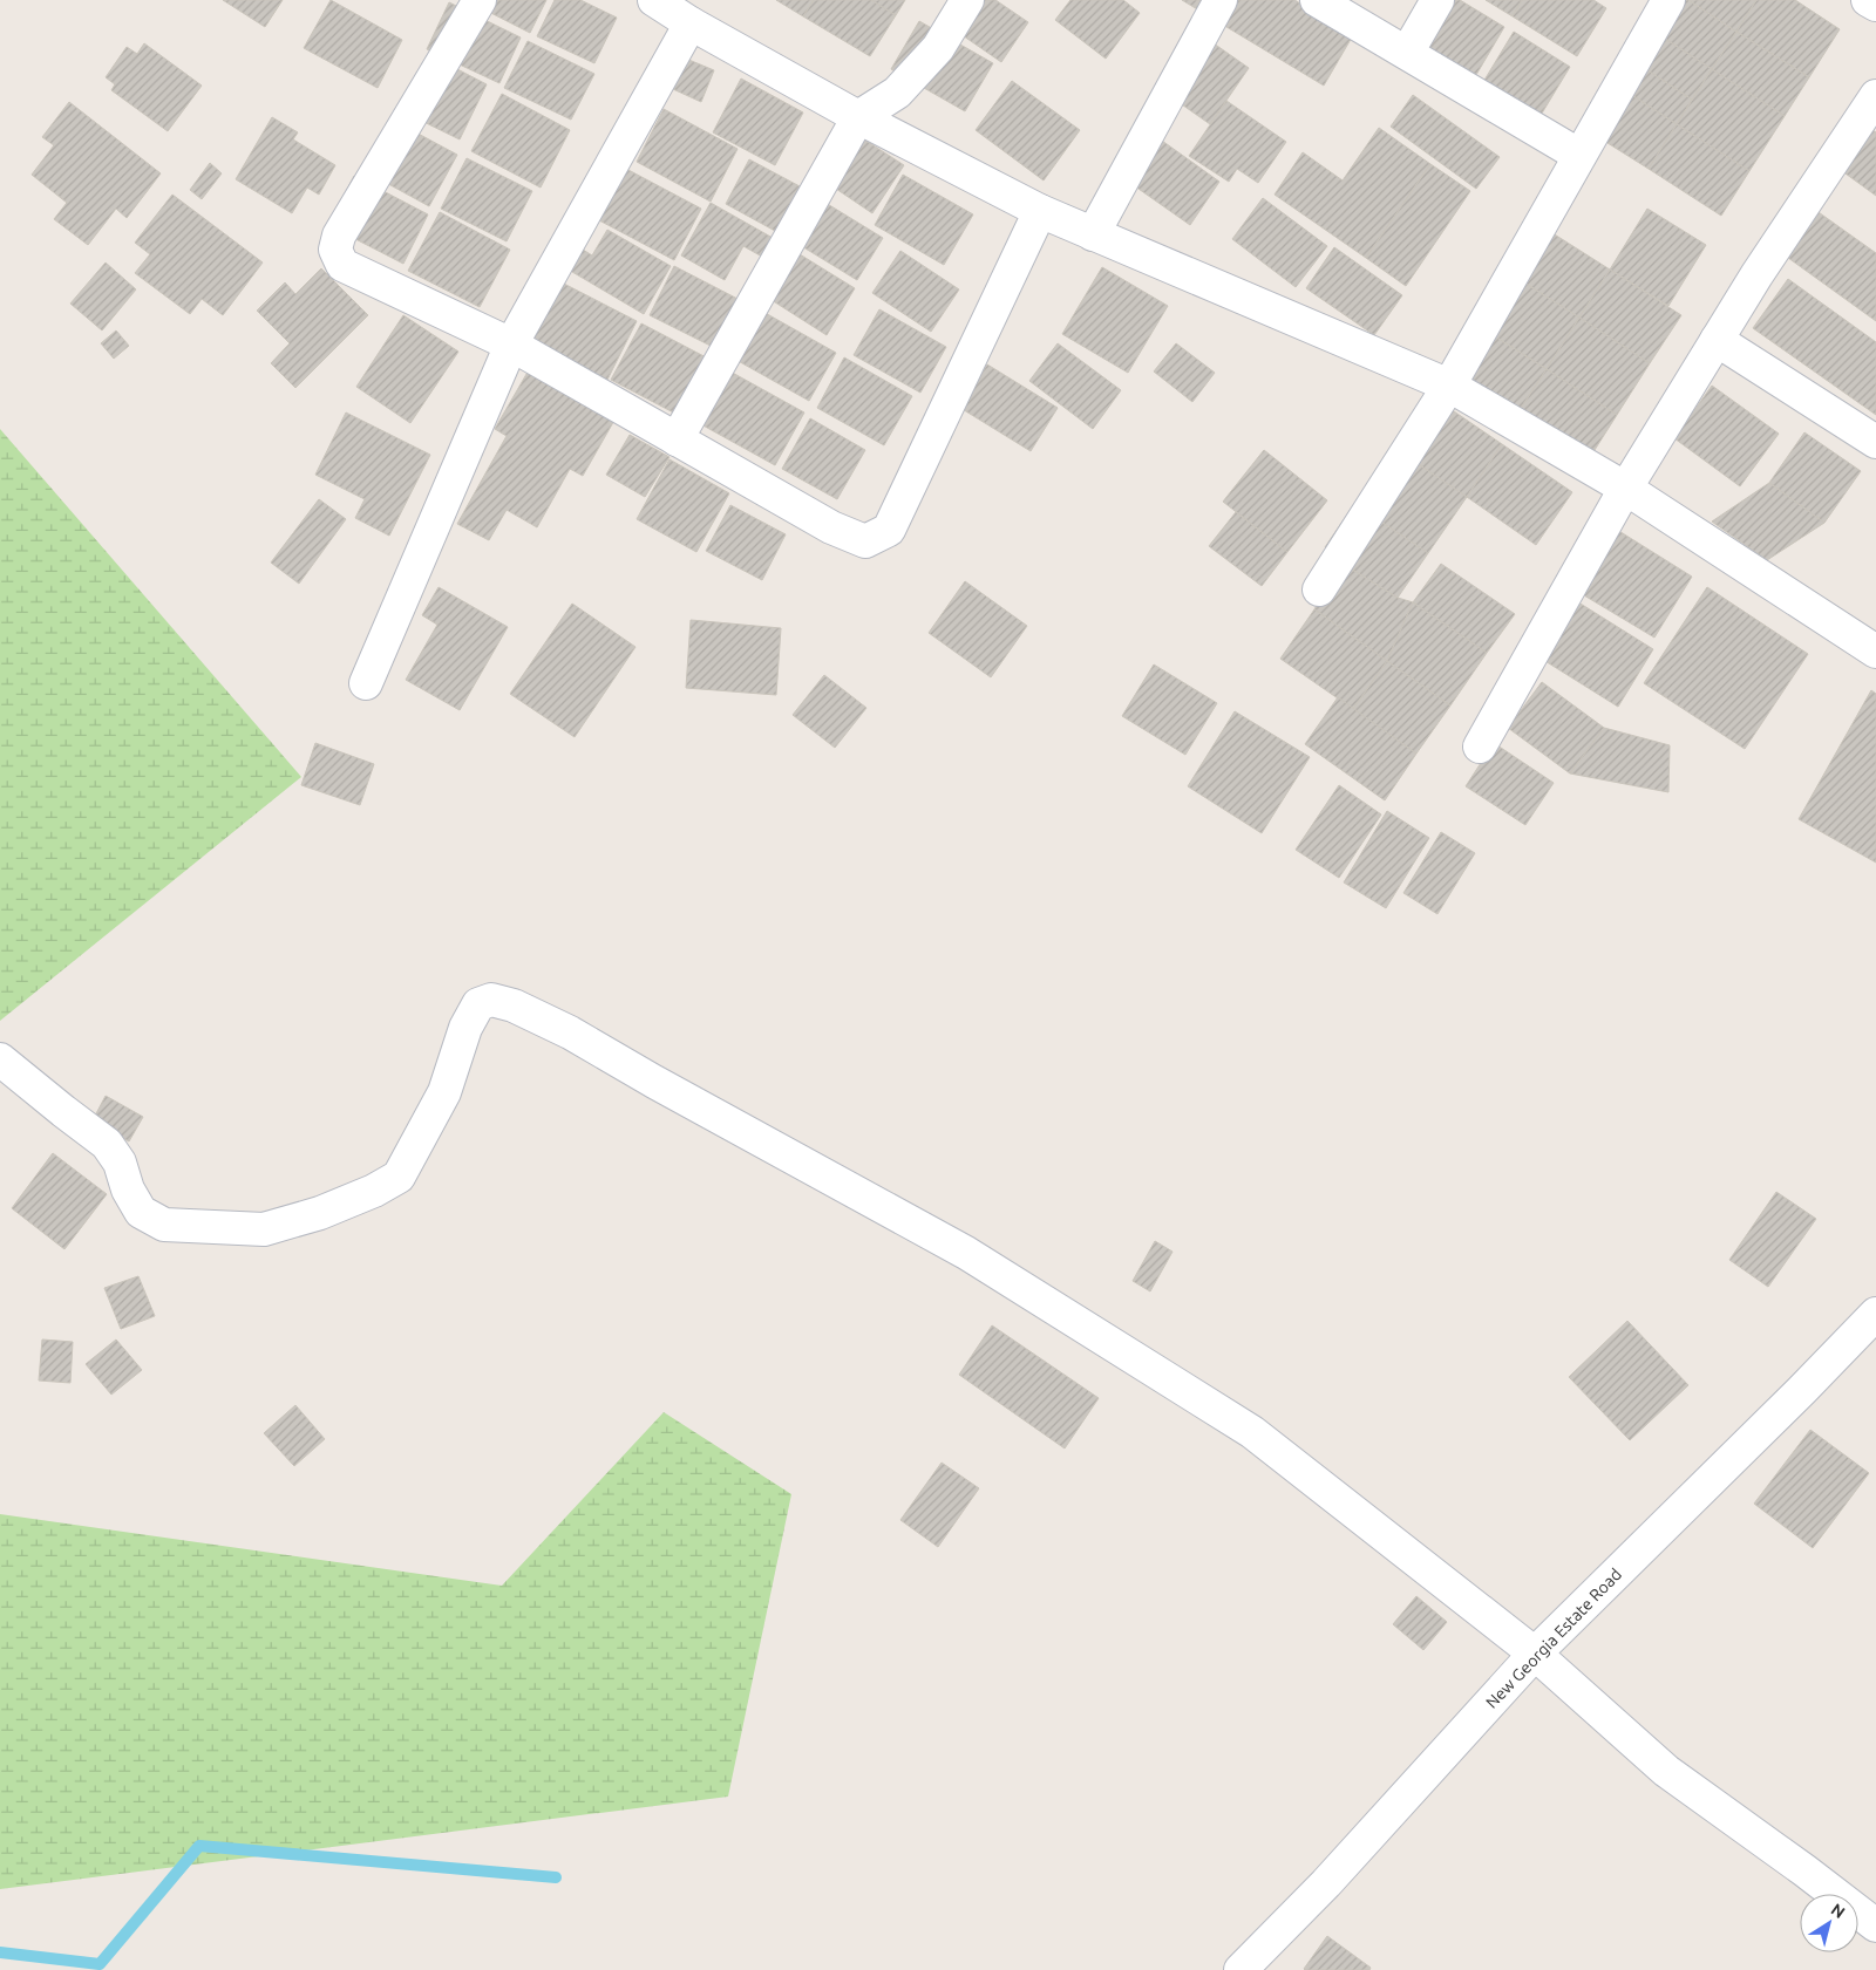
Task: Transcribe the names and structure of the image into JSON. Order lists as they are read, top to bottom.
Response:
{
  "streets": {
    "street": ["New Georgia Estate Road"]
  },
  "north": "top right"
}
